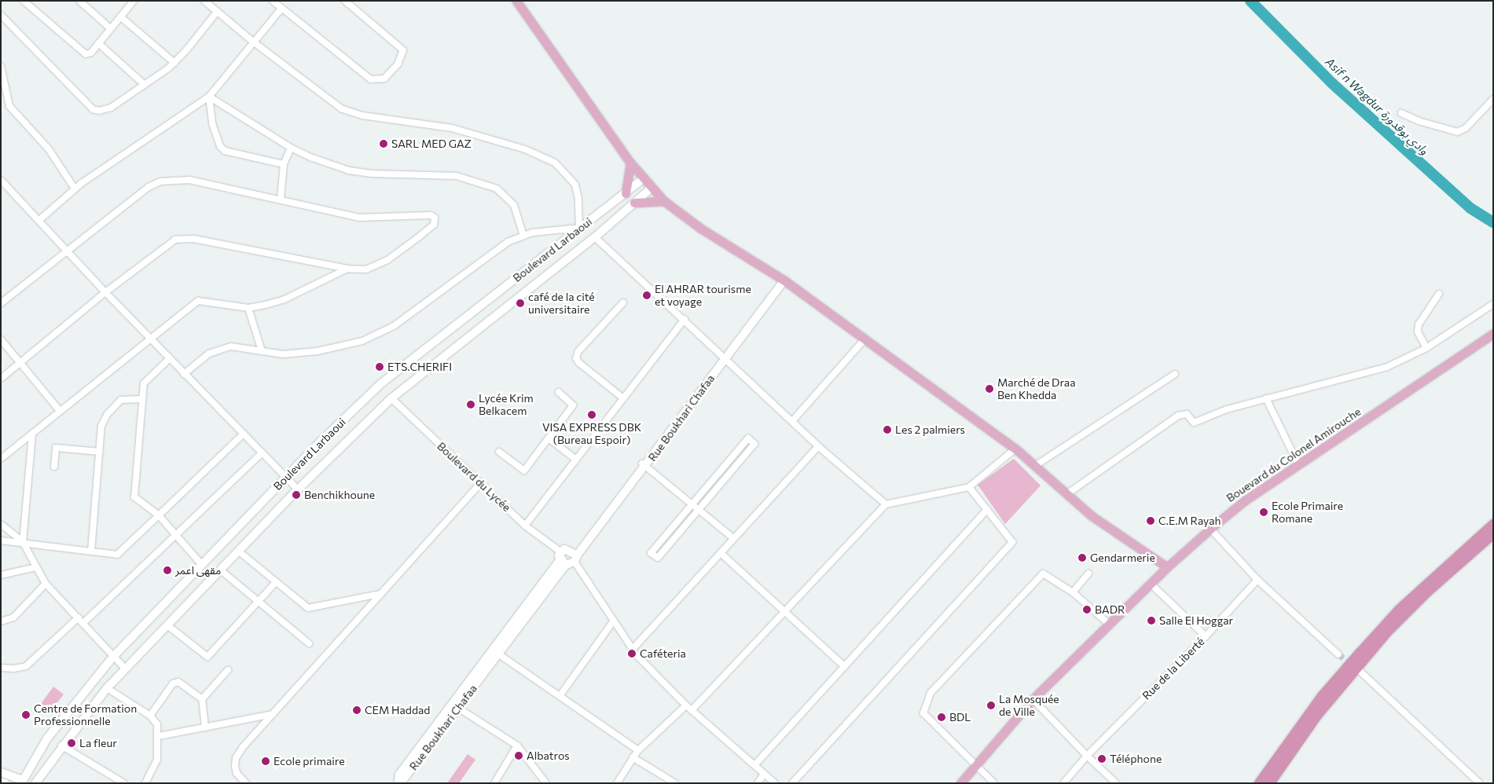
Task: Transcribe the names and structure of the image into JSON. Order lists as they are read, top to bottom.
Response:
{
  "streets": {
    "main road": ["Boulevard Larbaoui", "Rue Boukhari Chafaa", "Bouevard du Colonel Amirouche"],
    "street": ["Boulevard du Lycée", "Rue de la Liberté"]
  },
  "crossings": [
    ["Boulevard Larbaoui", "Boulevard du Lycée"],
    ["Rue Boukhari Chafaa", "Boulevard du Lycée"]
  ],
  "water": ["Asif n Wagdur وادي بوقدورة"],
  "places": [
    "SARL MED GAZ",
    "El AHRAR tourisme et voyage",
    "café de la cité universitaire",
    "ETS.CHERIFI",
    "Marché de Draa Ben Khedda",
    "Lycée Krim Belkacem",
    "VISA EXPRESS DBK (Bureau Espoir)",
    "Les 2 palmiers",
    "Benchikhoune",
    "Ecole Primaire Romane",
    "C.E.M Rayah",
    "Gendarmerie",
    "مقهى اعمر",
    "BADR",
    "Salle El Hoggar",
    "Caféteria",
    "La Mosquée de Ville",
    "CEM Haddad",
    "Centre de Formation Professionnelle",
    "BDL",
    "La fleur",
    "Albatros",
    "Téléphone",
    "Ecole primaire"
  ]
}
